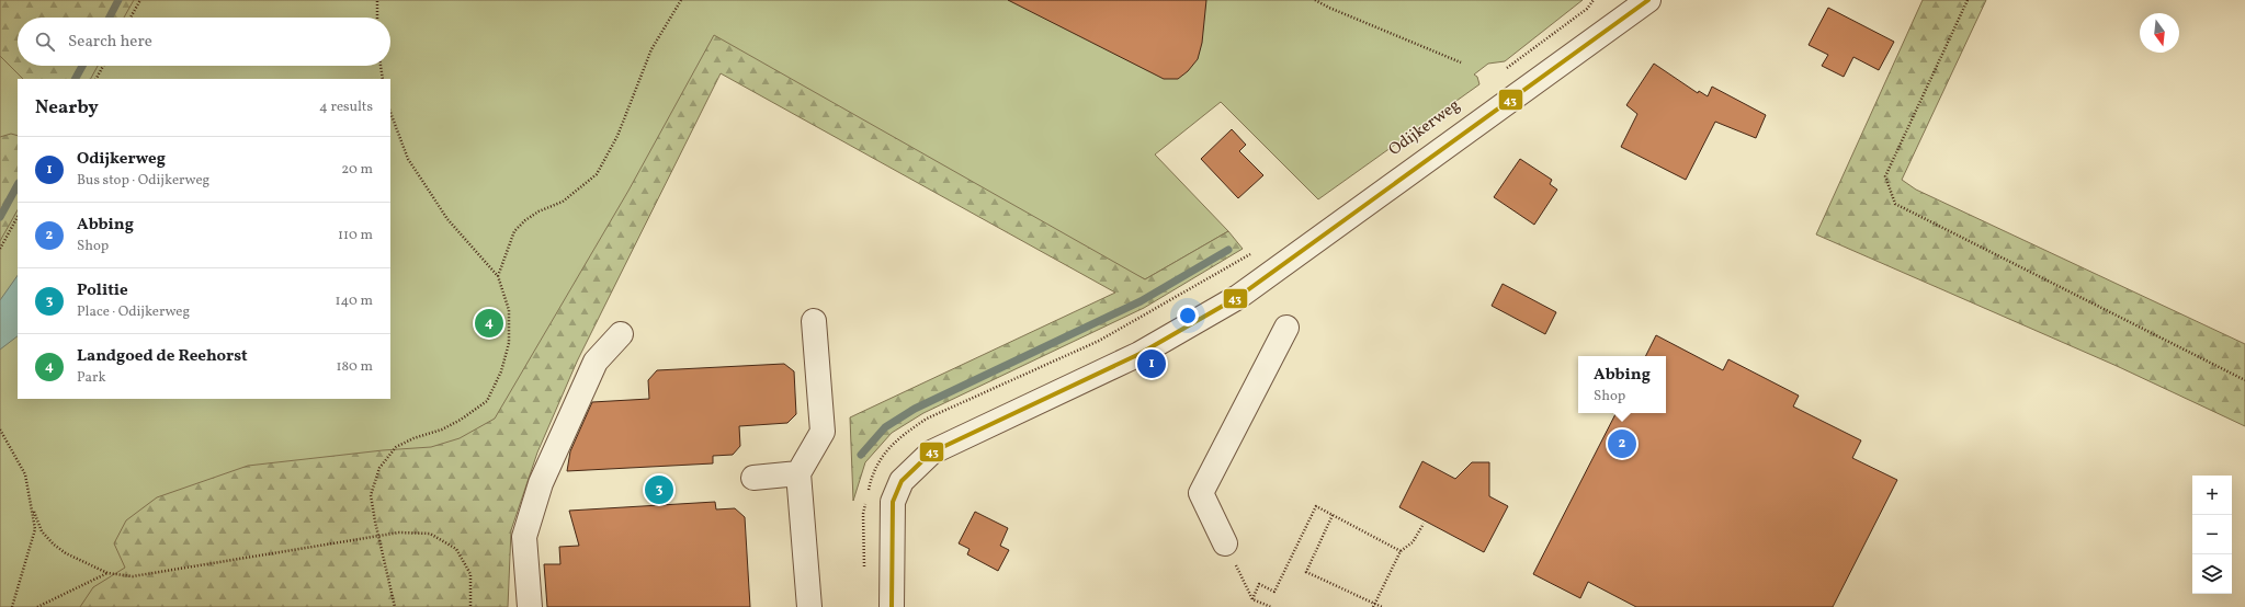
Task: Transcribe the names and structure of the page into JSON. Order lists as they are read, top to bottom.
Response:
{
  "streets": {
    "street": ["Odijkerweg"]
  },
  "lines": ["transit line 43"],
  "north": "bottom",
  "page": {
    "search": "Search here",
    "heading": ["Nearby", "4 results"],
    "list": [
      {
        "mark": "1",
        "name": "Odijkerweg",
        "note": "Bus stop · Odijkerweg",
        "value": "20 m"
      },
      {
        "mark": "2",
        "name": "Abbing",
        "note": "Shop",
        "value": "110 m"
      },
      {
        "mark": "3",
        "name": "Politie",
        "note": "Place · Odijkerweg",
        "value": "140 m"
      },
      {
        "mark": "4",
        "name": "Landgoed de Reehorst",
        "note": "Park",
        "value": "180 m"
      }
    ],
    "pins": [
      "4",
      "1",
      "2",
      "3"
    ],
    "popup": ["Abbing", "Shop"],
    "map_buttons": ["+", "−"]
  }
}
